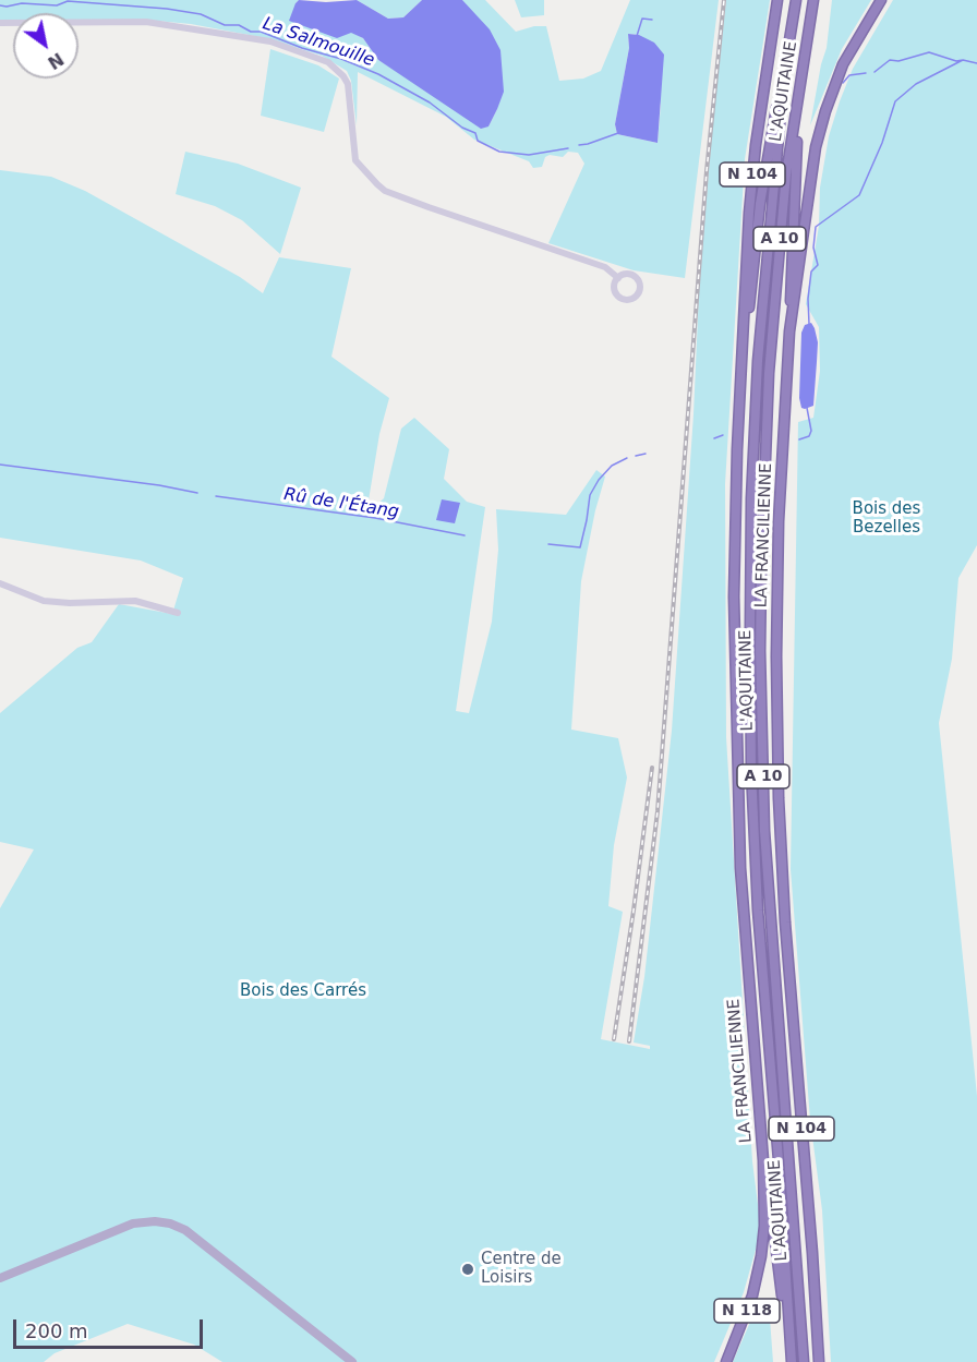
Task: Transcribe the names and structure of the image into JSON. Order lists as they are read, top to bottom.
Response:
{
  "streets": {
    "highway": [
      "L'AQUITAINE",
      "N 104",
      "A 10",
      "LA FRANCILIENNE",
      "N 118"
    ]
  },
  "crossings": [
    ["LA FRANCILIENNE", "N 118"]
  ],
  "water": ["La Salmouille", "Rû de l'Étang"],
  "parks": ["Bois des Bezelles", "Bois des Carrés"],
  "places": ["Centre de Loisirs"],
  "scale_bar": "200 m",
  "north": "bottom right"
}
